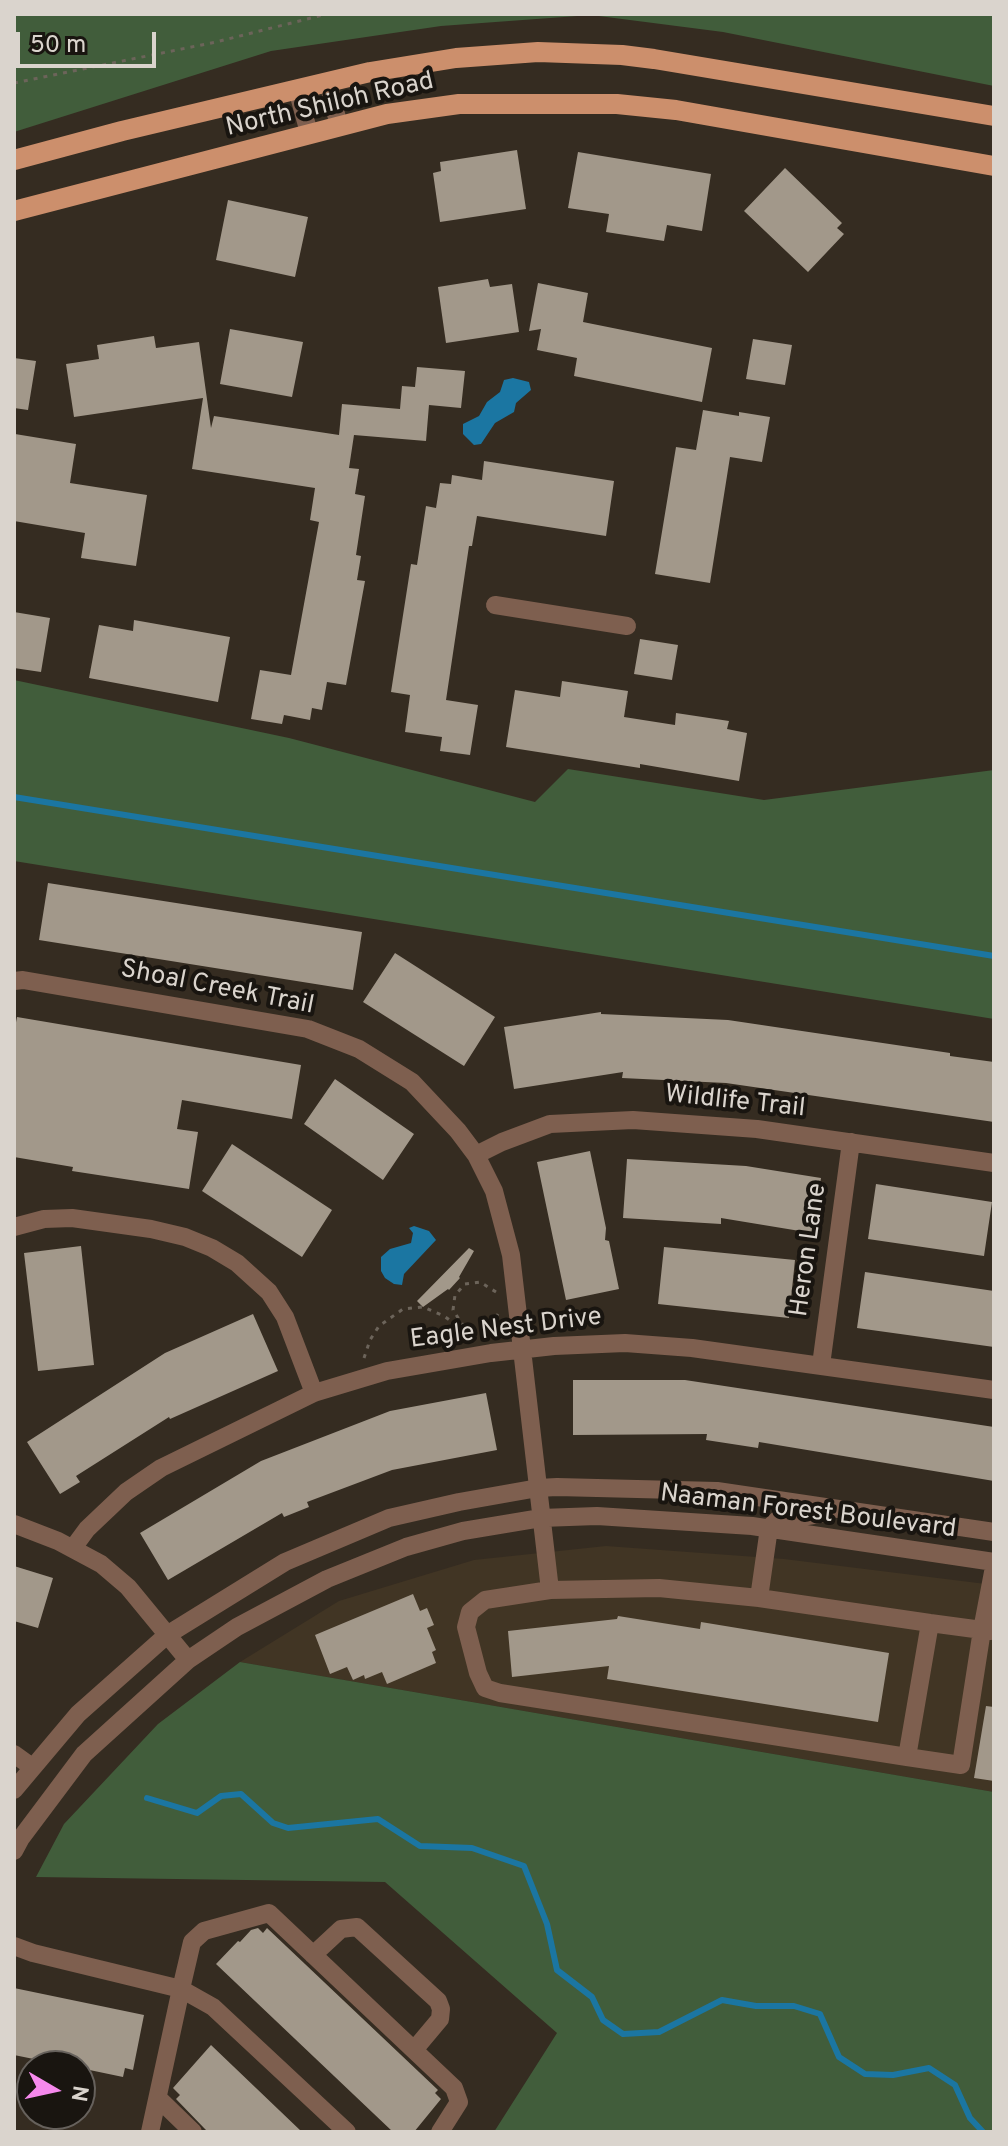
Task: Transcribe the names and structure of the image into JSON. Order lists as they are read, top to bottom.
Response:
{
  "streets": {
    "main road": ["North Shiloh Road"],
    "street": [
      "Shoal Creek Trail",
      "Wildlife Trail",
      "Heron Lane",
      "Eagle Nest Drive",
      "Naaman Forest Boulevard"
    ]
  },
  "crossings": [
    ["Shoal Creek Trail", "Wildlife Trail"],
    ["Shoal Creek Trail", "Eagle Nest Drive"],
    ["Shoal Creek Trail", "Naaman Forest Boulevard"],
    ["Wildlife Trail", "Heron Lane"],
    ["Heron Lane", "Eagle Nest Drive"]
  ],
  "scale_bar": "50 m",
  "north": "right"
}
